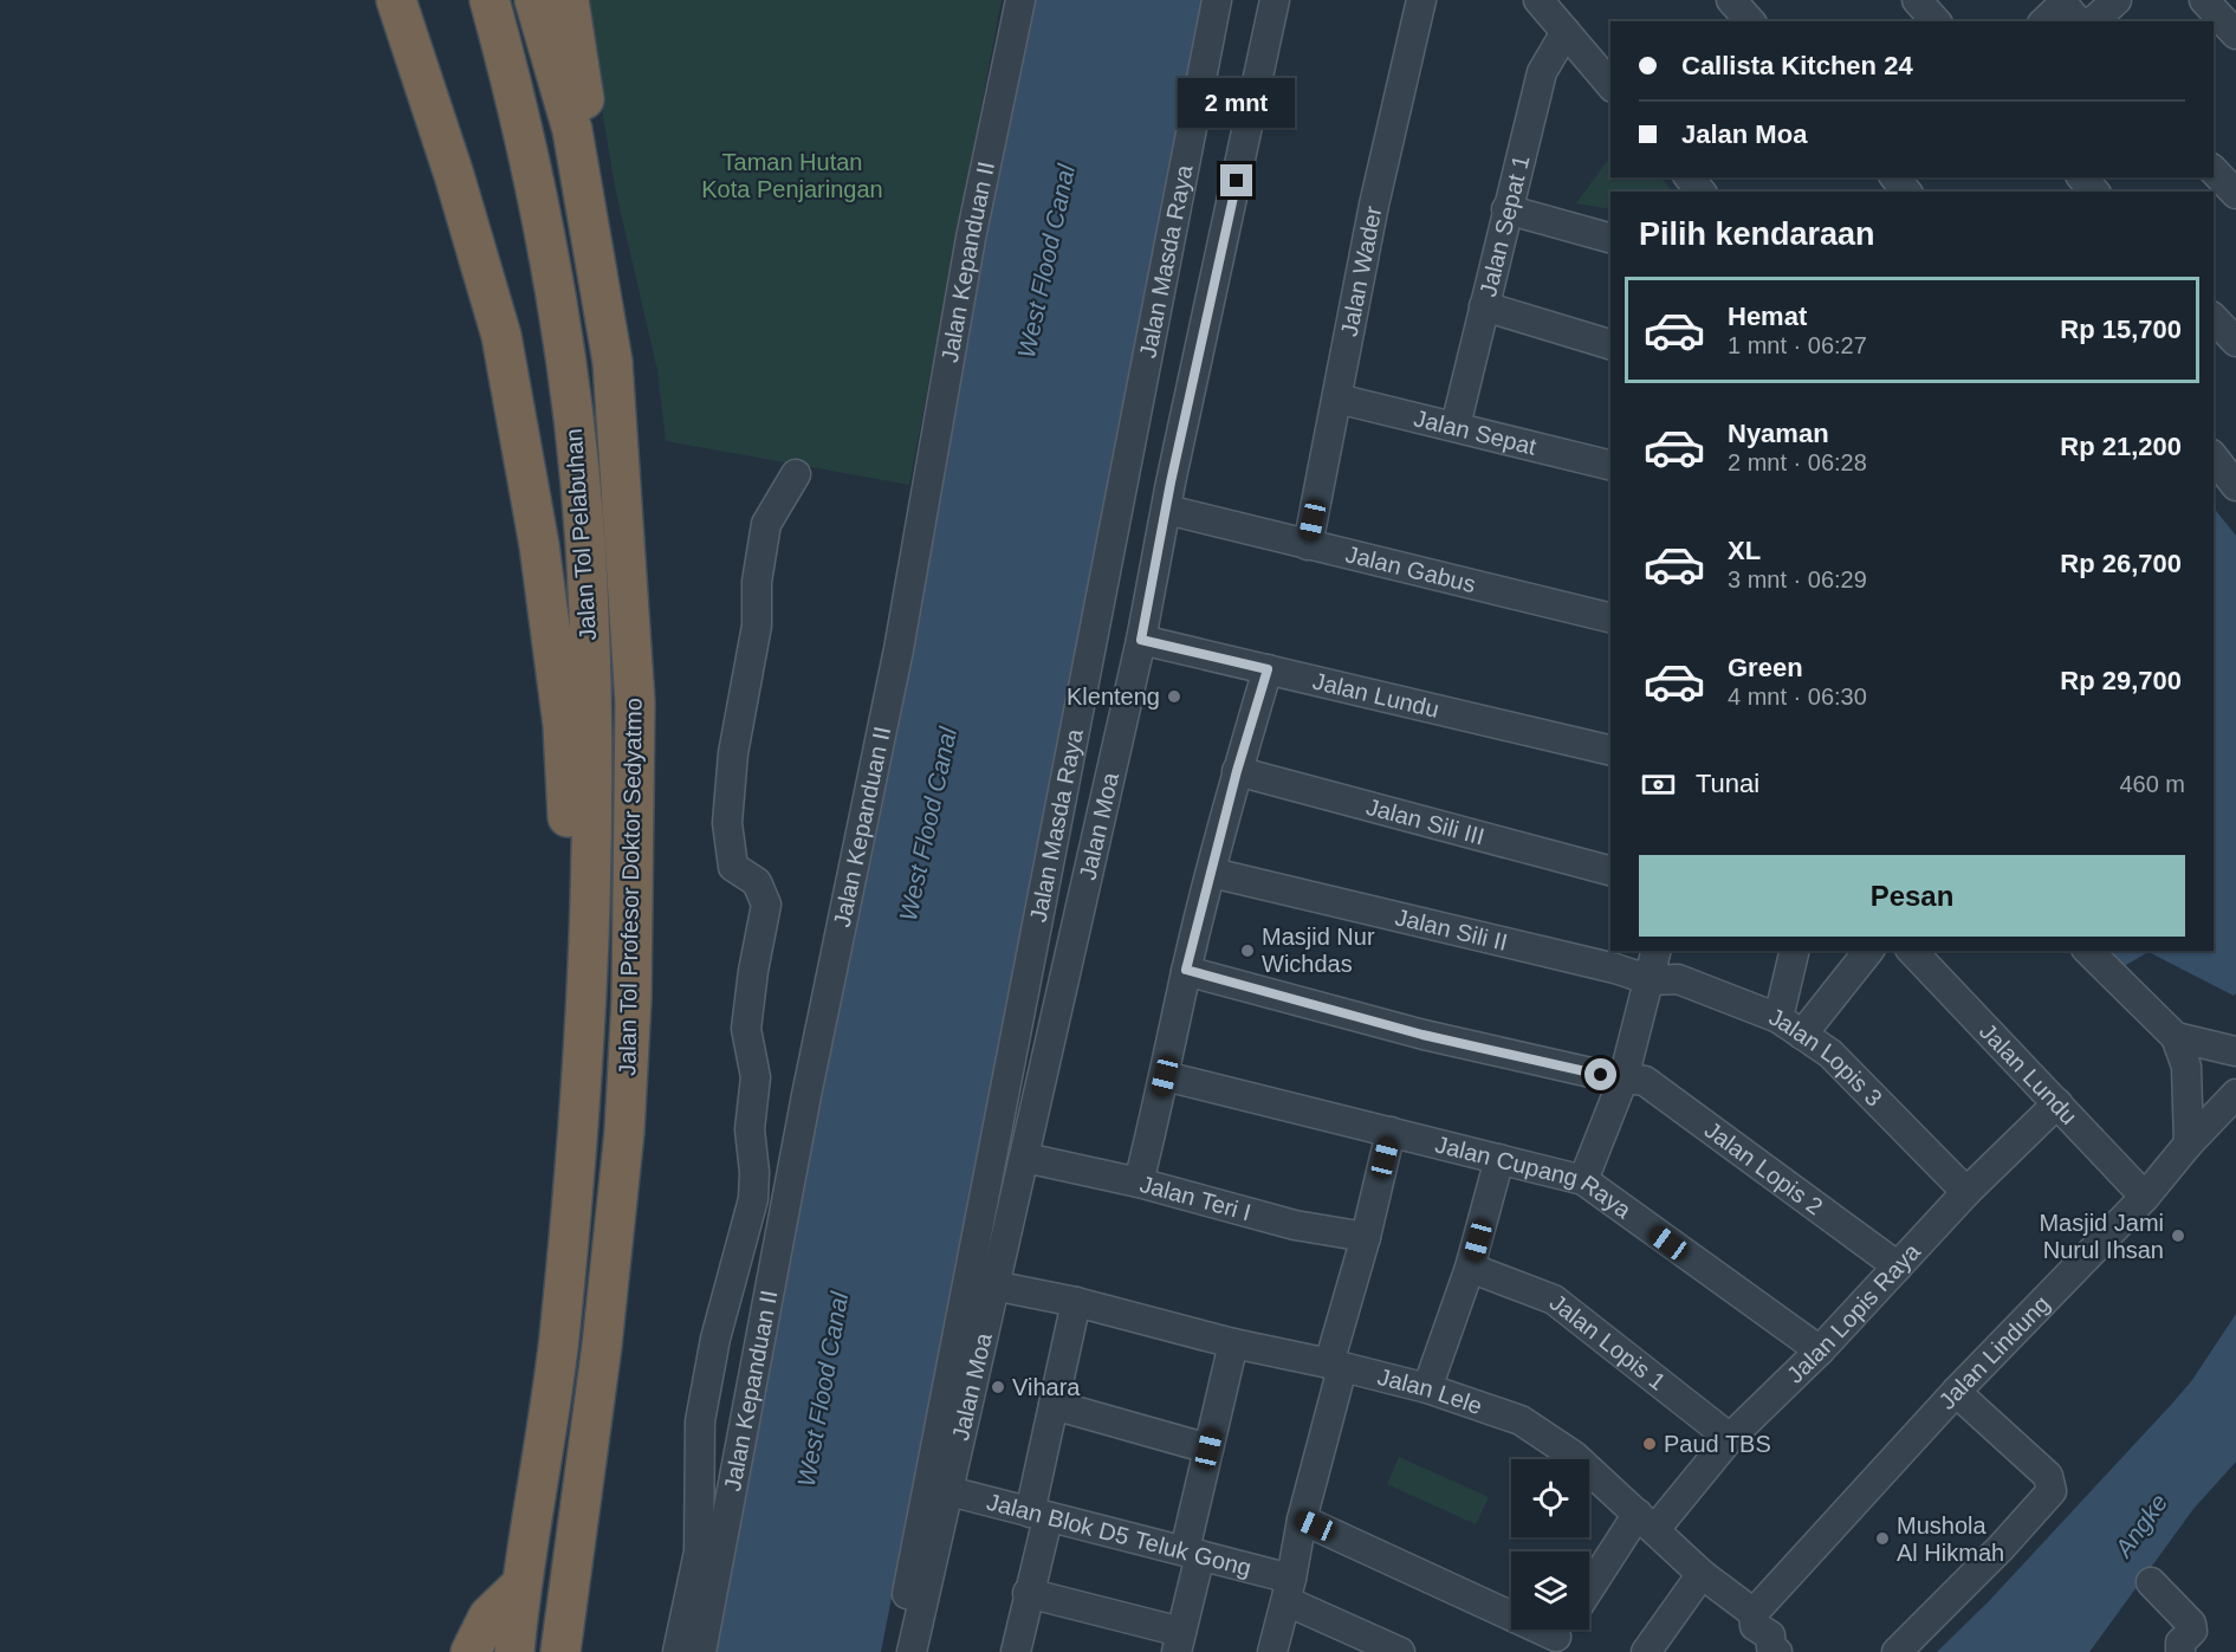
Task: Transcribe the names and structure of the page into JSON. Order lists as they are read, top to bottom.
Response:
{
  "streets": {
    "highway": ["Jalan Tol Pelabuhan", "Jalan Tol Profesor Doktor Sedyatmo"],
    "street": [
      "Jalan Sepat 1",
      "Jalan Kepanduan II",
      "Jalan Masda Raya",
      "Jalan Wader",
      "Jalan Sepat",
      "Jalan Gabus",
      "Jalan Lundu",
      "Jalan Sili III",
      "Jalan Moa",
      "Jalan Sili II",
      "Jalan Lopis 3",
      "Jalan Lopis 2",
      "Jalan Cupang Raya",
      "Jalan Teri I",
      "Jalan Lopis Raya",
      "Jalan Lopis 1",
      "Jalan Lindung",
      "Jalan Lele",
      "Jalan Blok D5 Teluk Gong"
    ]
  },
  "crossings": [
    ["Jalan Sepat 1", "Jalan Sepat"],
    ["Jalan Wader", "Jalan Sepat"],
    ["Jalan Wader", "Jalan Gabus"],
    ["Jalan Tol Pelabuhan", "Jalan Tol Profesor Doktor Sedyatmo"],
    ["Jalan Gabus", "Jalan Moa"],
    ["Jalan Lundu", "Jalan Moa"],
    ["Jalan Lundu", "Jalan Lopis Raya"],
    ["Jalan Lundu", "Jalan Lindung"],
    ["Jalan Moa", "Jalan Teri I"],
    ["Jalan Moa", "Jalan Lele"],
    ["Jalan Moa", "Jalan Blok D5 Teluk Gong"],
    ["Jalan Sili II", "Jalan Lopis 3"],
    ["Jalan Lopis 3", "Jalan Lopis Raya"],
    ["Jalan Lopis 2", "Jalan Lopis Raya"],
    ["Jalan Cupang Raya", "Jalan Lopis Raya"],
    ["Jalan Lopis Raya", "Jalan Lopis 1"],
    ["Jalan Lopis Raya", "Jalan Lele"],
    ["Jalan Lindung", "Jalan Lele"]
  ],
  "water": ["West Flood Canal", "Angke"],
  "parks": ["Taman Hutan Kota Penjaringan"],
  "places": [
    "Klenteng",
    "Masjid Nur Wichdas",
    "Masjid Jami Nurul Ihsan",
    "Vihara",
    "Paud TBS",
    "Mushola Al Hikmah"
  ],
  "page": {
    "banner": ["Callista Kitchen 24", "Jalan Moa"],
    "bubble": "2 mnt",
    "heading": "Pilih kendaraan",
    "list": [
      {
        "name": "Hemat",
        "note": "1 mnt · 06:27",
        "value": "Rp 15,700"
      },
      {
        "name": "Nyaman",
        "note": "2 mnt · 06:28",
        "value": "Rp 21,200"
      },
      {
        "name": "XL",
        "note": "3 mnt · 06:29",
        "value": "Rp 26,700"
      },
      {
        "name": "Green",
        "note": "4 mnt · 06:30",
        "value": "Rp 29,700"
      }
    ],
    "pay": ["Tunai", "460 m"],
    "buttons": "Pesan"
  }
}
